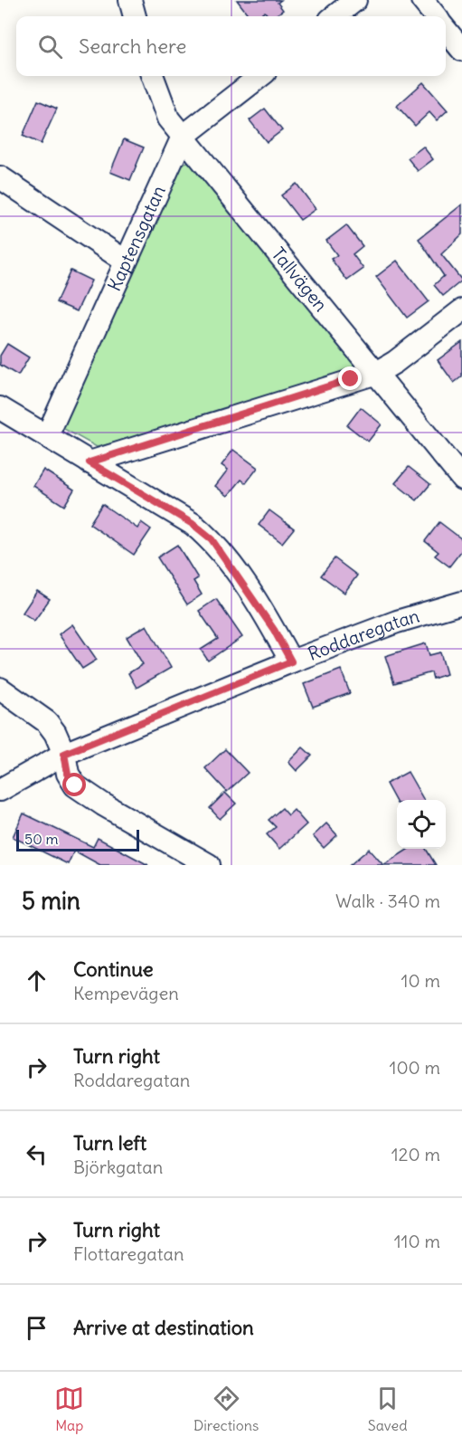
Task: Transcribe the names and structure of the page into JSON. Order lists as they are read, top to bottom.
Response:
{
  "streets": {
    "street": ["Kaptensgatan", "Tallvägen", "Roddaregatan"]
  },
  "crossings": [
    ["Kaptensgatan", "Tallvägen"]
  ],
  "scale_bar": "50 m",
  "page": {
    "search": "Search here",
    "scale": "50 m",
    "heading": ["5 min", "Walk · 340 m"],
    "list": [
      ["Continue", "Kempevägen", "10 m"],
      ["Turn right", "Roddaregatan", "100 m"],
      ["Turn left", "Björkgatan", "120 m"],
      ["Turn right", "Flottaregatan", "110 m"],
      "Arrive at destination"
    ],
    "nav": ["Map", "Directions", "Saved"]
  }
}
